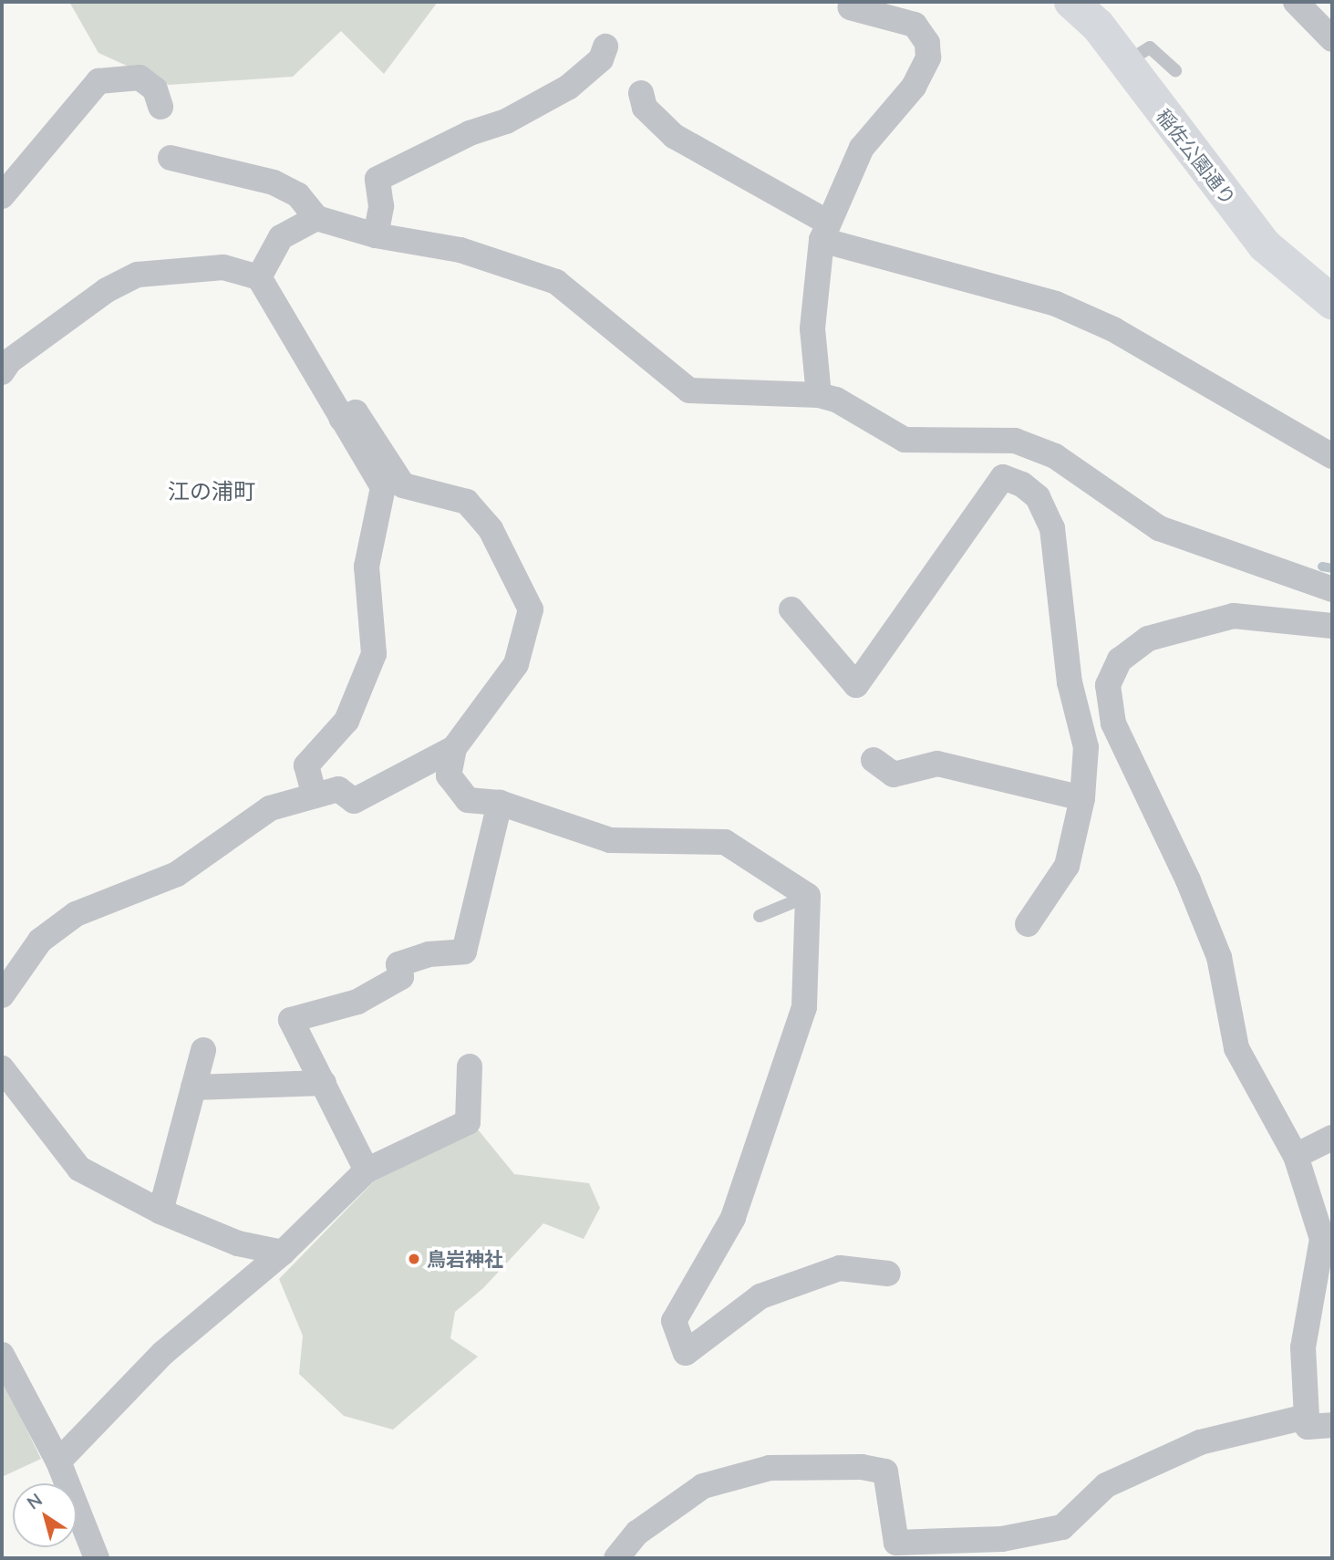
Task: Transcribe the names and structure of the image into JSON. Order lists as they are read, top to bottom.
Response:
{
  "streets": {
    "street": ["稲佐公園通り"]
  },
  "districts": ["江の浦町"],
  "places": ["鳥岩神社"],
  "north": "top left"
}
